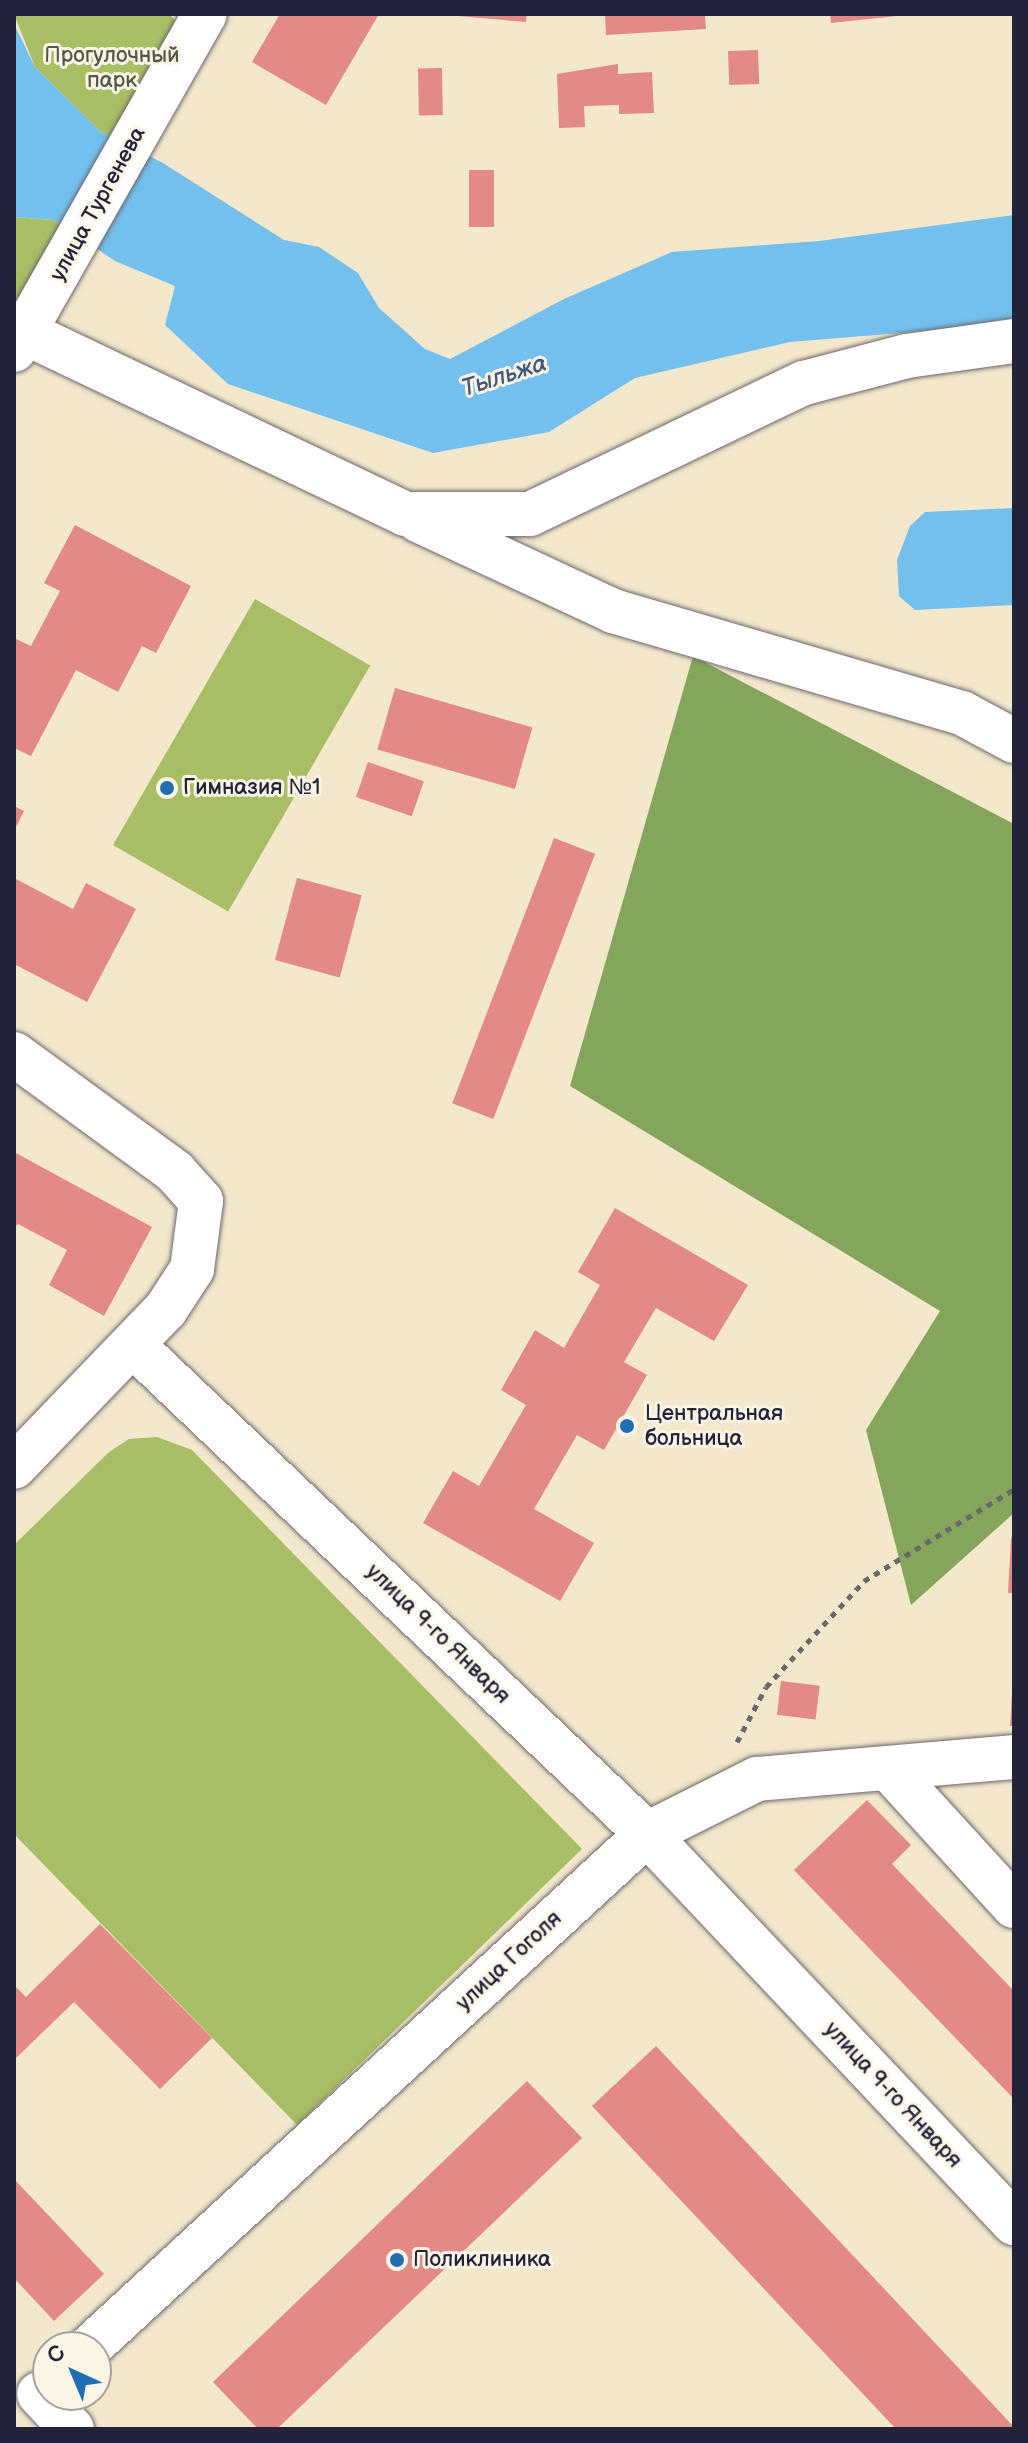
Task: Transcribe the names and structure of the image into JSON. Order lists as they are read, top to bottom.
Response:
{
  "streets": {
    "street": ["улица Тургенева", "улица 9-го Января", "улица Гоголя"]
  },
  "crossings": [
    ["улица 9-го Января", "улица Гоголя"]
  ],
  "water": ["Тыльжа"],
  "parks": ["Прогулочный парк"],
  "places": ["Гимназия №1", "Центральная больница", "Поликлиника"],
  "north": "top left"
}
